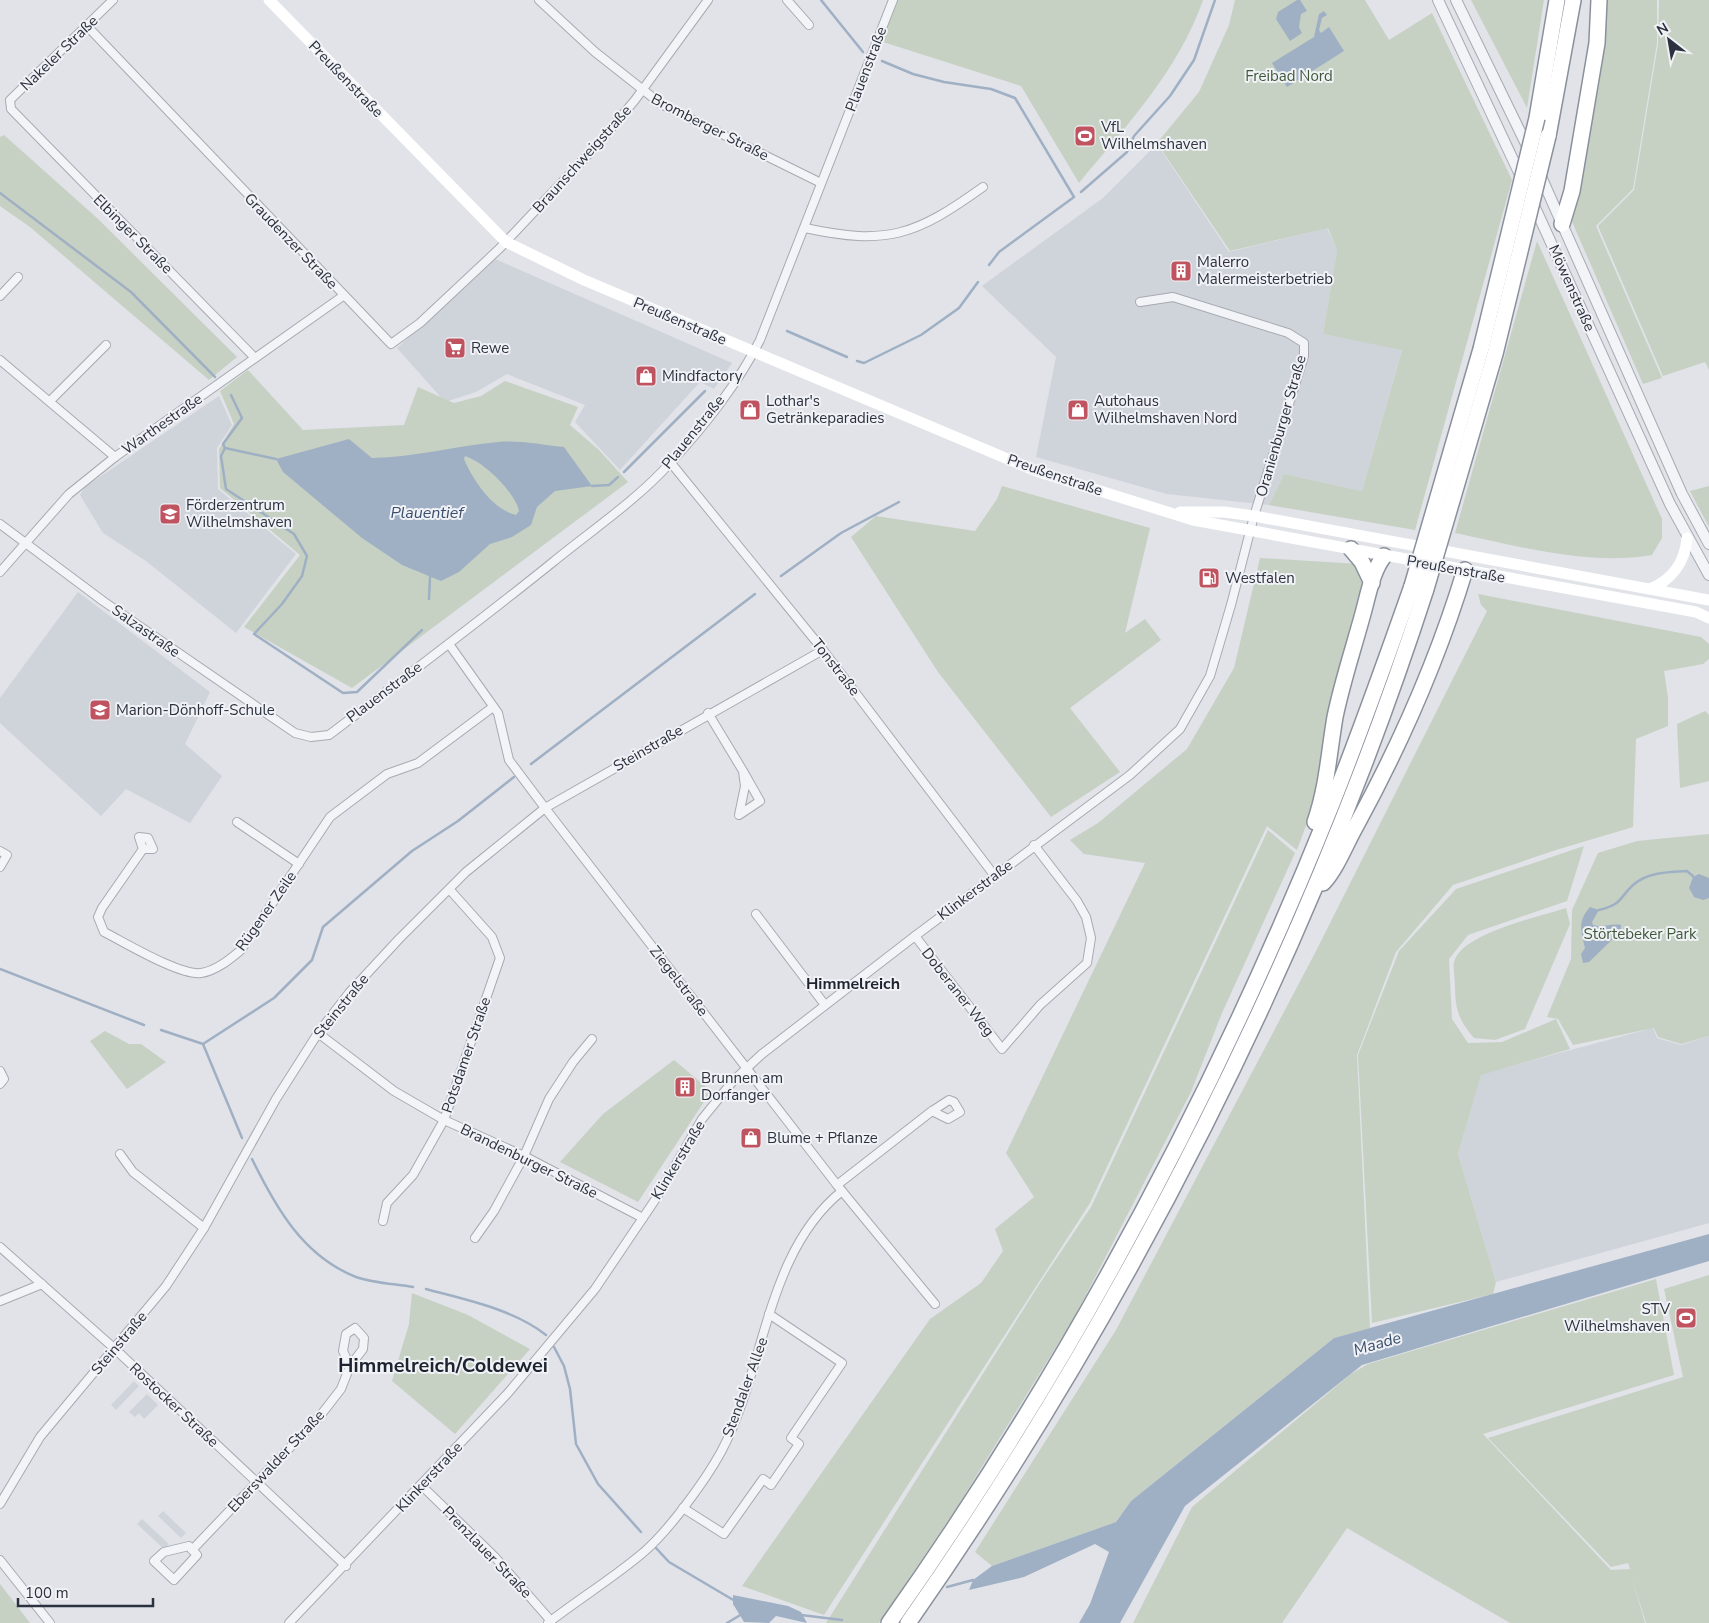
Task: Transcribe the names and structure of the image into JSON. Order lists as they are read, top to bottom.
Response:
{
  "streets": {
    "main road": ["Preußenstraße"],
    "street": [
      "Nakeler Straße",
      "Plauenstraße",
      "Bromberger Straße",
      "Braunschweigstraße",
      "Elbinger Straße",
      "Graudenzer Straße",
      "Möwenstraße",
      "Warthestraße",
      "Oranienburger Straße",
      "Salzastraße",
      "Tonstraße",
      "Steinstraße",
      "Klinkerstraße",
      "Rügener Zeile",
      "Ziegelstraße",
      "Doberaner Weg",
      "Potsdamer Straße",
      "Brandenburger Straße",
      "Stendaler Allee",
      "Rostocker Straße",
      "Eberswalder Straße",
      "Prenzlauer Straße"
    ]
  },
  "crossings": [
    ["Nakeler Straße", "Elbinger Straße"],
    ["Nakeler Straße", "Graudenzer Straße"],
    ["Plauenstraße", "Preußenstraße"],
    ["Plauenstraße", "Bromberger Straße"],
    ["Plauenstraße", "Salzastraße"],
    ["Plauenstraße", "Tonstraße"],
    ["Plauenstraße", "Ziegelstraße"],
    ["Preußenstraße", "Braunschweigstraße"],
    ["Preußenstraße", "Graudenzer Straße"],
    ["Preußenstraße", "Oranienburger Straße"],
    ["Preußenstraße", "Klinkerstraße"],
    ["Bromberger Straße", "Braunschweigstraße"],
    ["Braunschweigstraße", "Graudenzer Straße"],
    ["Elbinger Straße", "Warthestraße"],
    ["Graudenzer Straße", "Warthestraße"],
    ["Warthestraße", "Salzastraße"],
    ["Oranienburger Straße", "Klinkerstraße"],
    ["Tonstraße", "Steinstraße"],
    ["Tonstraße", "Klinkerstraße"],
    ["Steinstraße", "Ziegelstraße"],
    ["Steinstraße", "Potsdamer Straße"],
    ["Steinstraße", "Brandenburger Straße"],
    ["Steinstraße", "Rostocker Straße"],
    ["Klinkerstraße", "Ziegelstraße"],
    ["Klinkerstraße", "Doberaner Weg"],
    ["Klinkerstraße", "Brandenburger Straße"],
    ["Klinkerstraße", "Rostocker Straße"],
    ["Klinkerstraße", "Prenzlauer Straße"],
    ["Rügener Zeile", "Ziegelstraße"],
    ["Ziegelstraße", "Stendaler Allee"],
    ["Potsdamer Straße", "Brandenburger Straße"],
    ["Stendaler Allee", "Prenzlauer Straße"],
    ["Rostocker Straße", "Eberswalder Straße"]
  ],
  "districts": ["Himmelreich", "Himmelreich/Coldewei"],
  "water": ["Plauentief", "Maade"],
  "parks": ["Freibad Nord", "Störtebeker Park"],
  "places": {
    "sports": ["VfL Wilhelmshaven", "STV Wilhelmshaven"],
    "building": ["Malerro Malermeisterbetrieb", "Brunnen am Dorfanger"],
    "supermarket": ["Rewe"],
    "shop": [
      "Mindfactory",
      "Lothar's Getränkeparadies",
      "Autohaus Wilhelmshaven Nord",
      "Blume + Pflanze"
    ],
    "school or university": ["Förderzentrum Wilhelmshaven", "Marion-Dönhoff-Schule"],
    "fuel station": ["Westfalen"]
  },
  "scale_bar": "100 m",
  "north": "top left"
}
